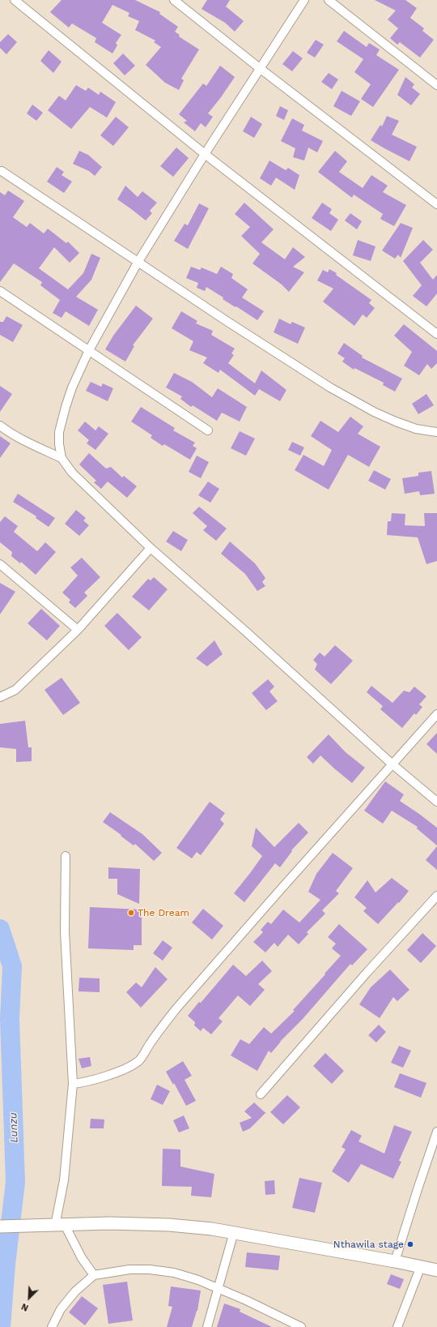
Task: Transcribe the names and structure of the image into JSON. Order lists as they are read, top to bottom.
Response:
{
  "water": ["Lunzu"],
  "places": ["The Dream", "Nthawila stage"],
  "north": "bottom left"
}
